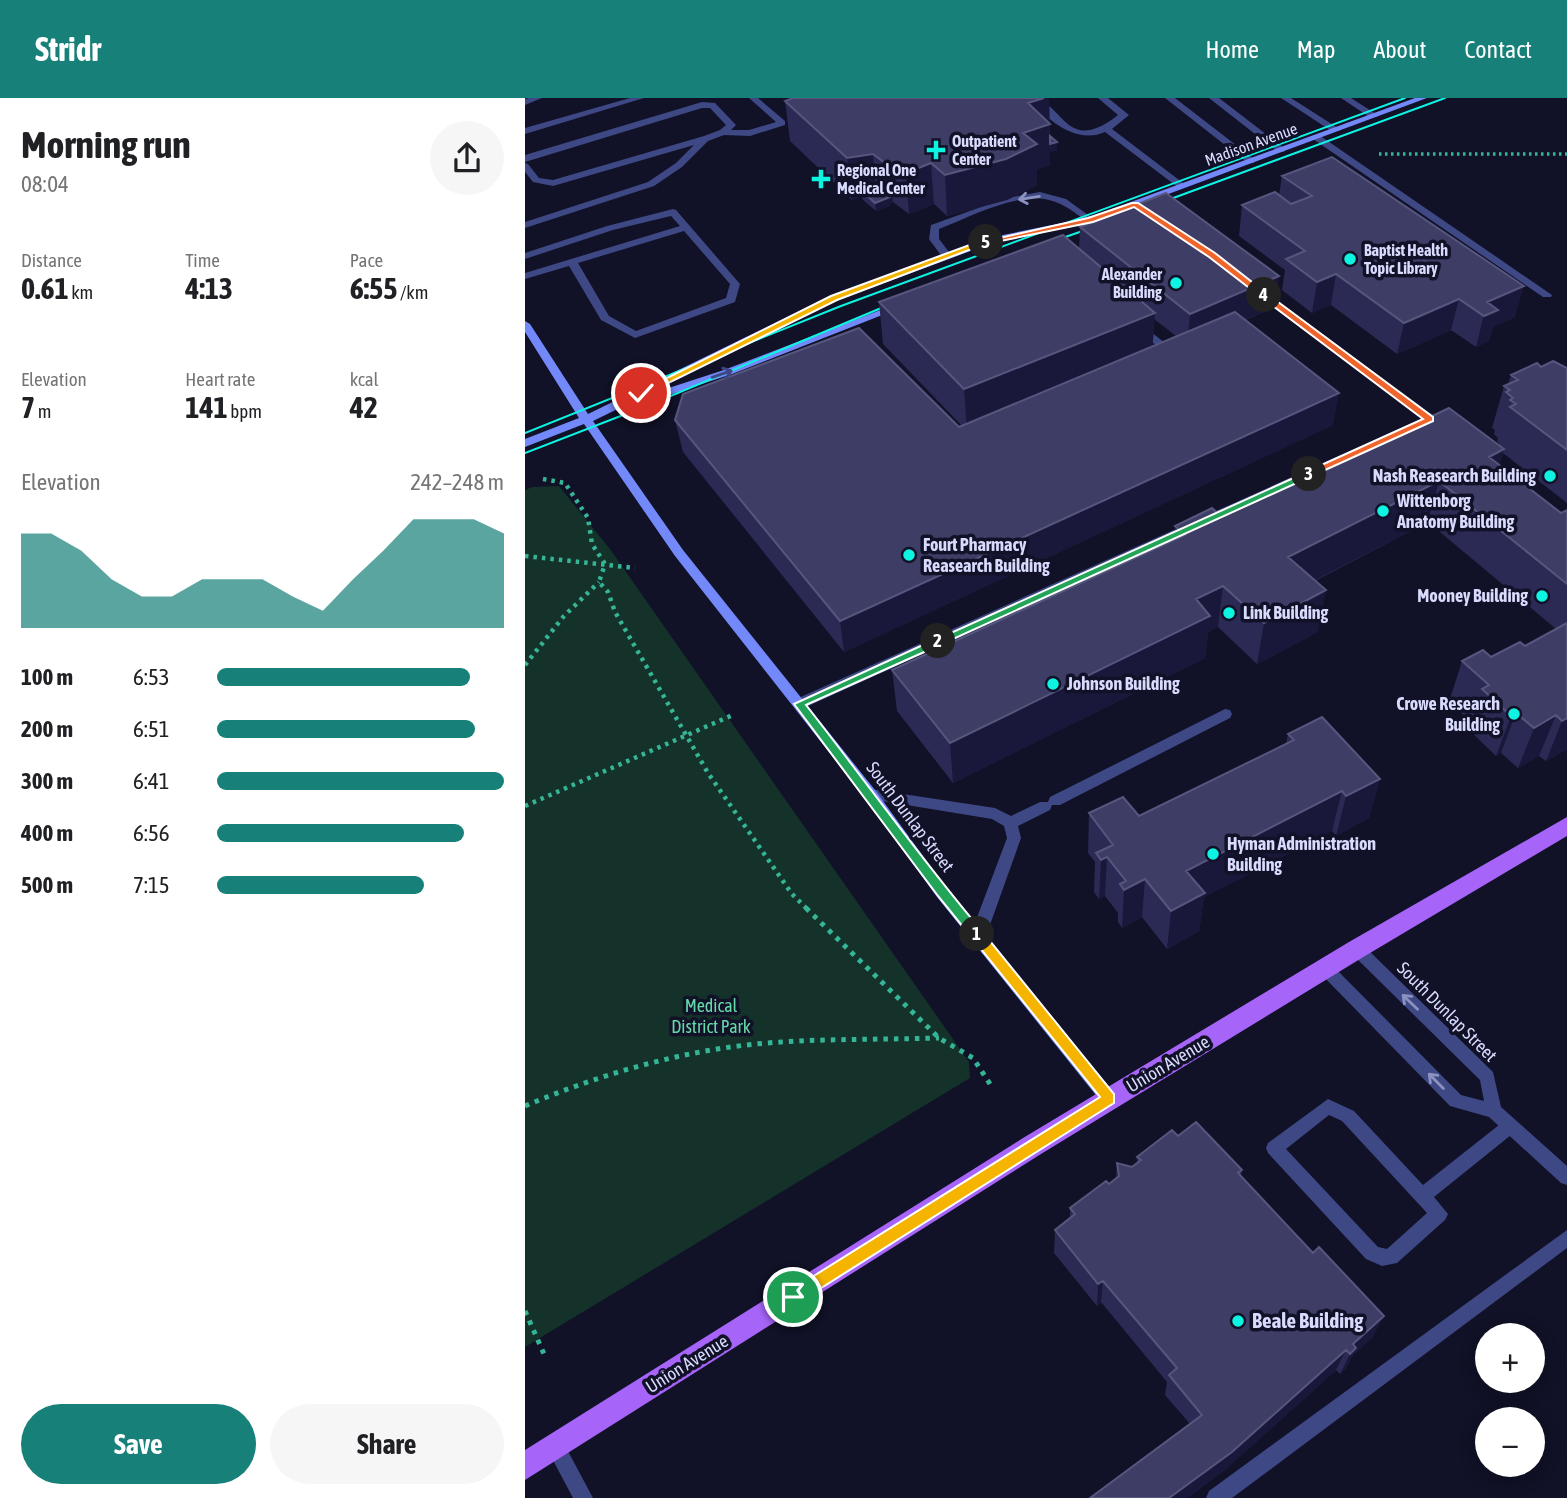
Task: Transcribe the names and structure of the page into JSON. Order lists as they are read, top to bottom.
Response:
{
  "streets": {
    "main road": ["Union Avenue"],
    "street": ["Madison Avenue", "South Dunlap Street"]
  },
  "crossings": [
    ["Madison Avenue", "South Dunlap Street"],
    ["South Dunlap Street", "Union Avenue"]
  ],
  "parks": ["Medical District Park"],
  "places": {
    "health": ["Outpatient Center", "Regional One Medical Center"],
    "other": [
      "Baptist Health Topic Library",
      "Alexander Building",
      "Nash Reasearch Building",
      "Wittenborg Anatomy Building",
      "Fourt Pharmacy Reasearch Building",
      "Mooney Building",
      "Link Building",
      "Johnson Building",
      "Crowe Research Building",
      "Hyman Administration Building",
      "Beale Building"
    ]
  },
  "page": {
    "header": "Stridr",
    "nav": [
      "Home",
      "Map",
      "About",
      "Contact"
    ],
    "heading": ["Morning run", "08:04"],
    "stats": [
      ["Distance", "0.61 km"],
      ["Time", "4:13"],
      ["Pace", "6:55 /km"],
      ["Elevation", "7 m"],
      ["Heart rate", "141 bpm"],
      ["kcal", "42"]
    ],
    "pins": [
      "5",
      "4",
      "3",
      "2",
      "1"
    ],
    "chart": ["Elevation", "242–248 m"],
    "list": [
      {
        "name": "100 m",
        "note": "6:53"
      },
      {
        "name": "200 m",
        "note": "6:51"
      },
      {
        "name": "300 m",
        "note": "6:41"
      },
      {
        "name": "400 m",
        "note": "6:56"
      },
      {
        "name": "500 m",
        "note": "7:15"
      }
    ],
    "map_buttons": ["+", "−"],
    "buttons": ["Save", "Share"]
  }
}
